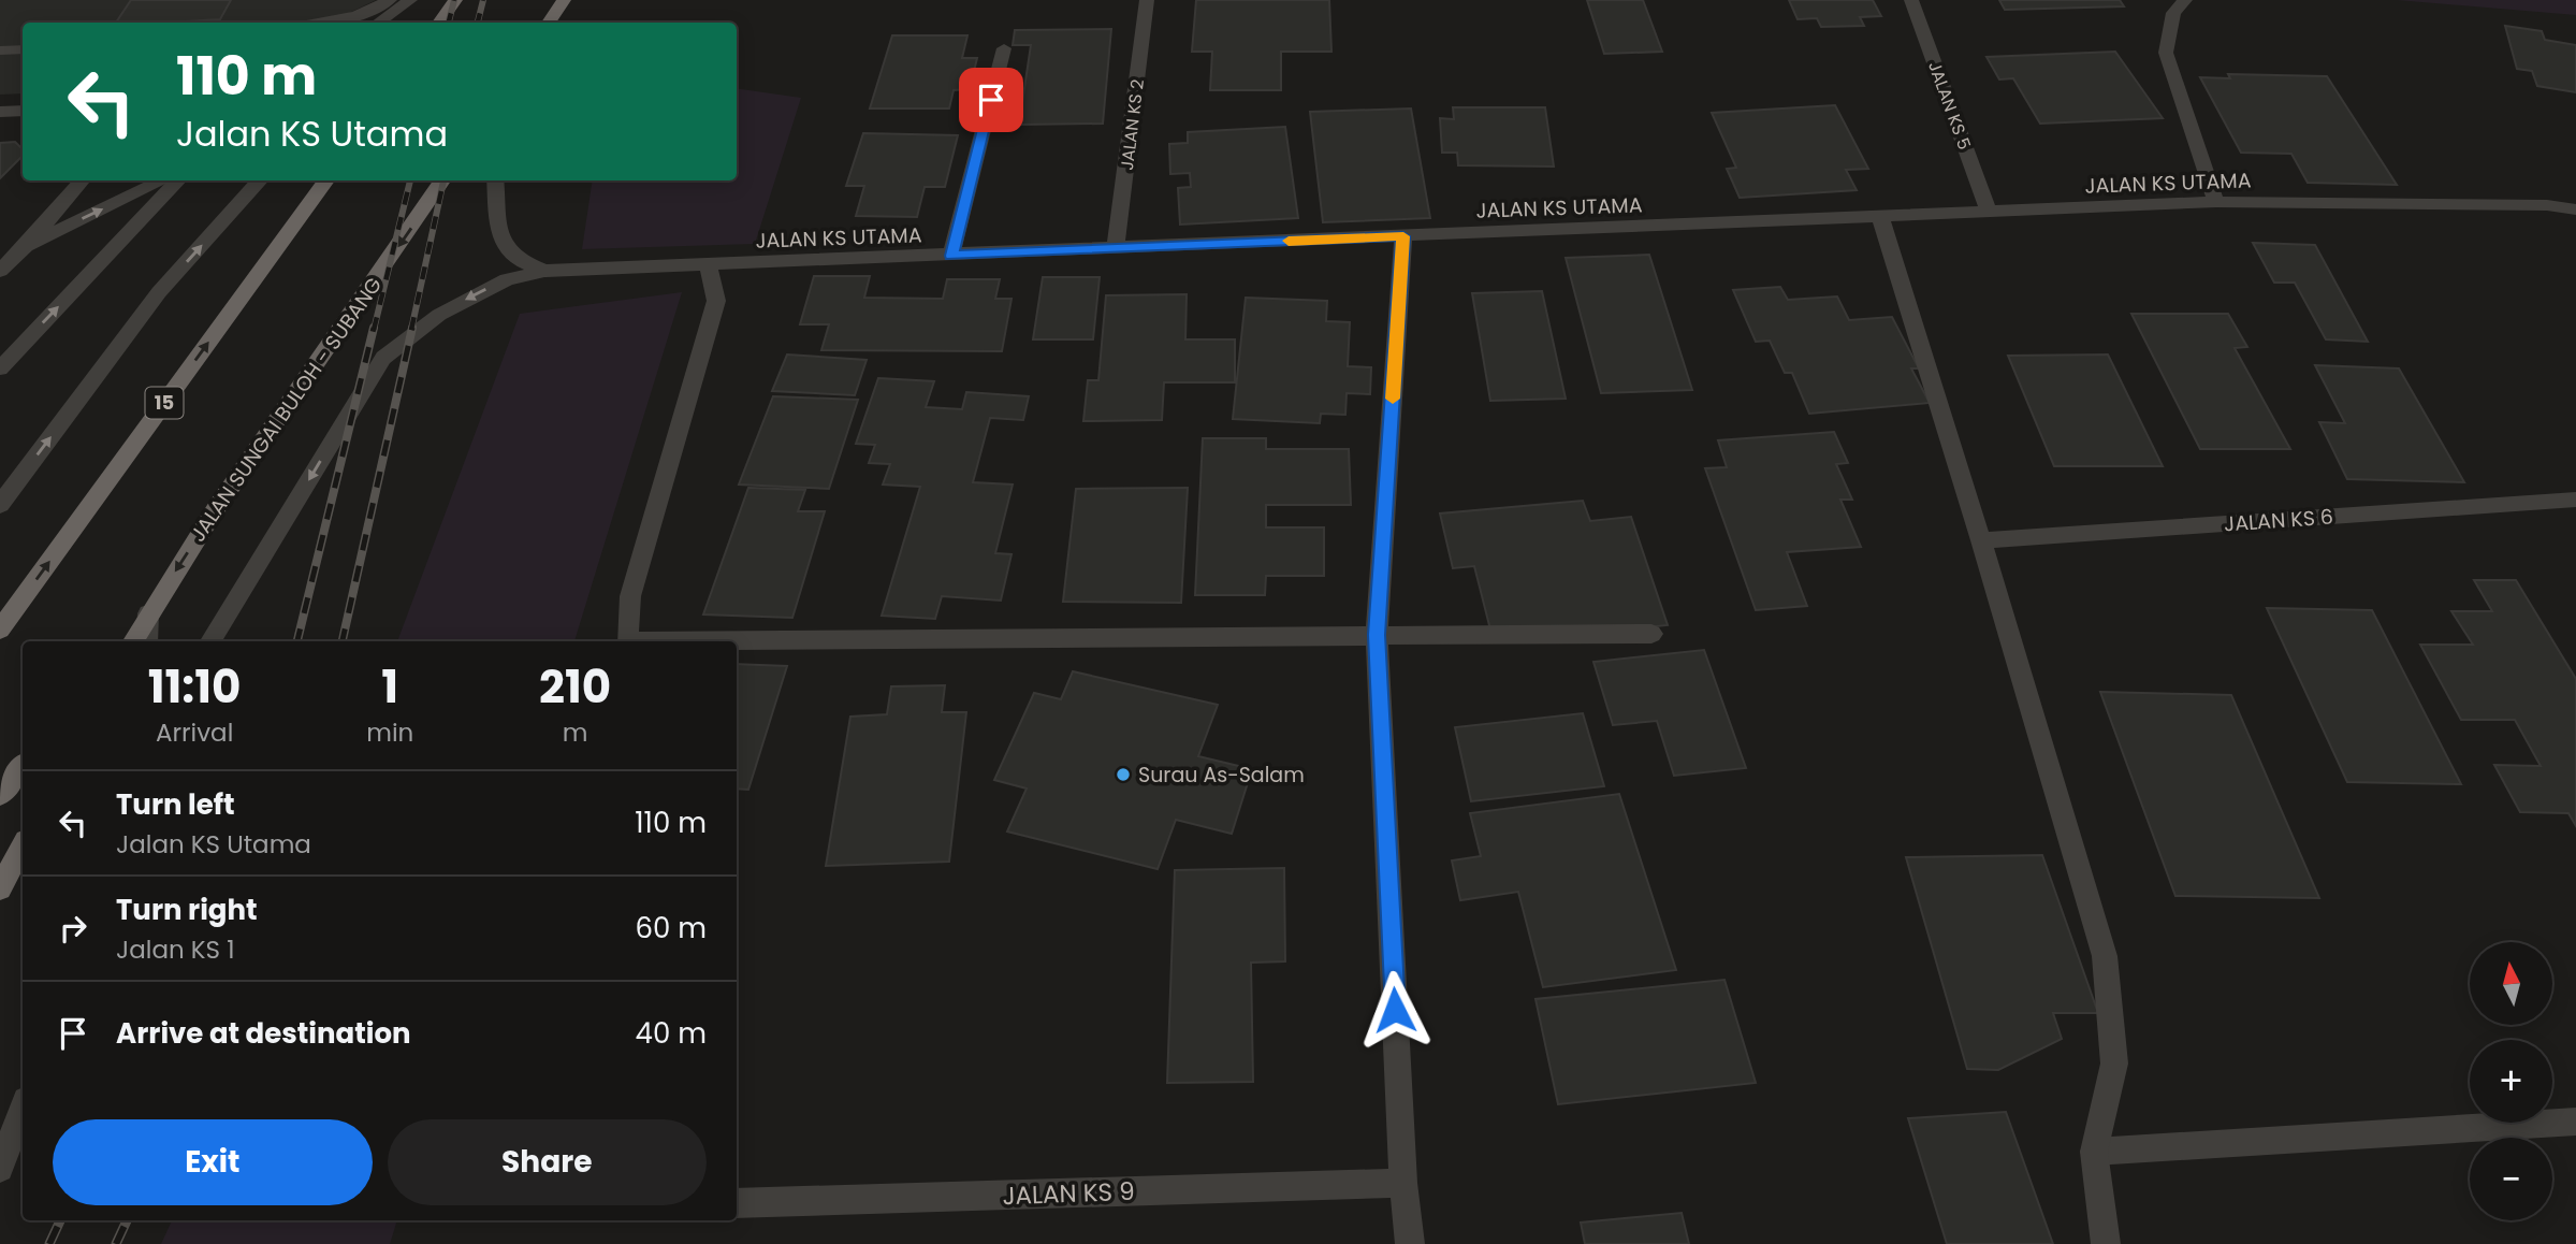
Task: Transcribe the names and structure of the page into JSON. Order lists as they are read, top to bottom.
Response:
{
  "streets": {
    "highway": ["15", "JALAN SUNGAI BULOH - SUBANG"],
    "street": [
      "JALAN KS 5",
      "JALAN KS 2",
      "JALAN KS UTAMA",
      "JALAN KS 6",
      "JALAN KS 9"
    ]
  },
  "crossings": [
    ["JALAN KS 5", "JALAN KS UTAMA"],
    ["JALAN KS 2", "JALAN KS UTAMA"]
  ],
  "places": ["Surau As-Salam"],
  "north": "top",
  "page": {
    "turn": ["110 m", "Jalan KS Utama"],
    "eta": [
      "11:10",
      "Arrival",
      "1",
      "min",
      "210",
      "m"
    ],
    "list": [
      {
        "name": "Turn left",
        "note": "Jalan KS Utama",
        "value": "110 m"
      },
      {
        "name": "Turn right",
        "note": "Jalan KS 1",
        "value": "60 m"
      },
      {
        "name": "Arrive at destination",
        "value": "40 m"
      }
    ],
    "map_buttons": ["+", "−"],
    "buttons": ["Exit", "Share"]
  }
}
